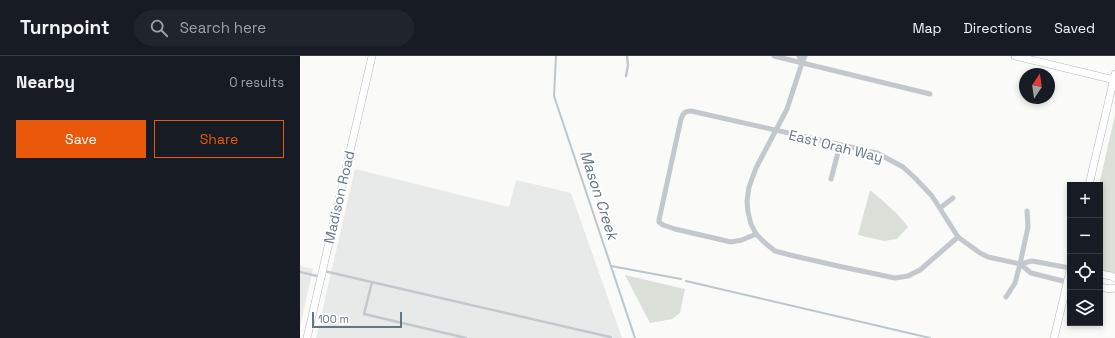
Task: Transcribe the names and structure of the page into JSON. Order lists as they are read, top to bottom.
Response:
{
  "streets": {
    "street": ["East Orah Way", "Madison Road"]
  },
  "water": ["Mason Creek"],
  "scale_bar": "100 m",
  "north": "top",
  "page": {
    "header": "Turnpoint",
    "search": "Search here",
    "nav": ["Map", "Directions", "Saved"],
    "heading": ["Nearby", "0 results"],
    "buttons": ["Save", "Share"],
    "map_buttons": ["+", "−"],
    "scale": "100 m"
  }
}
